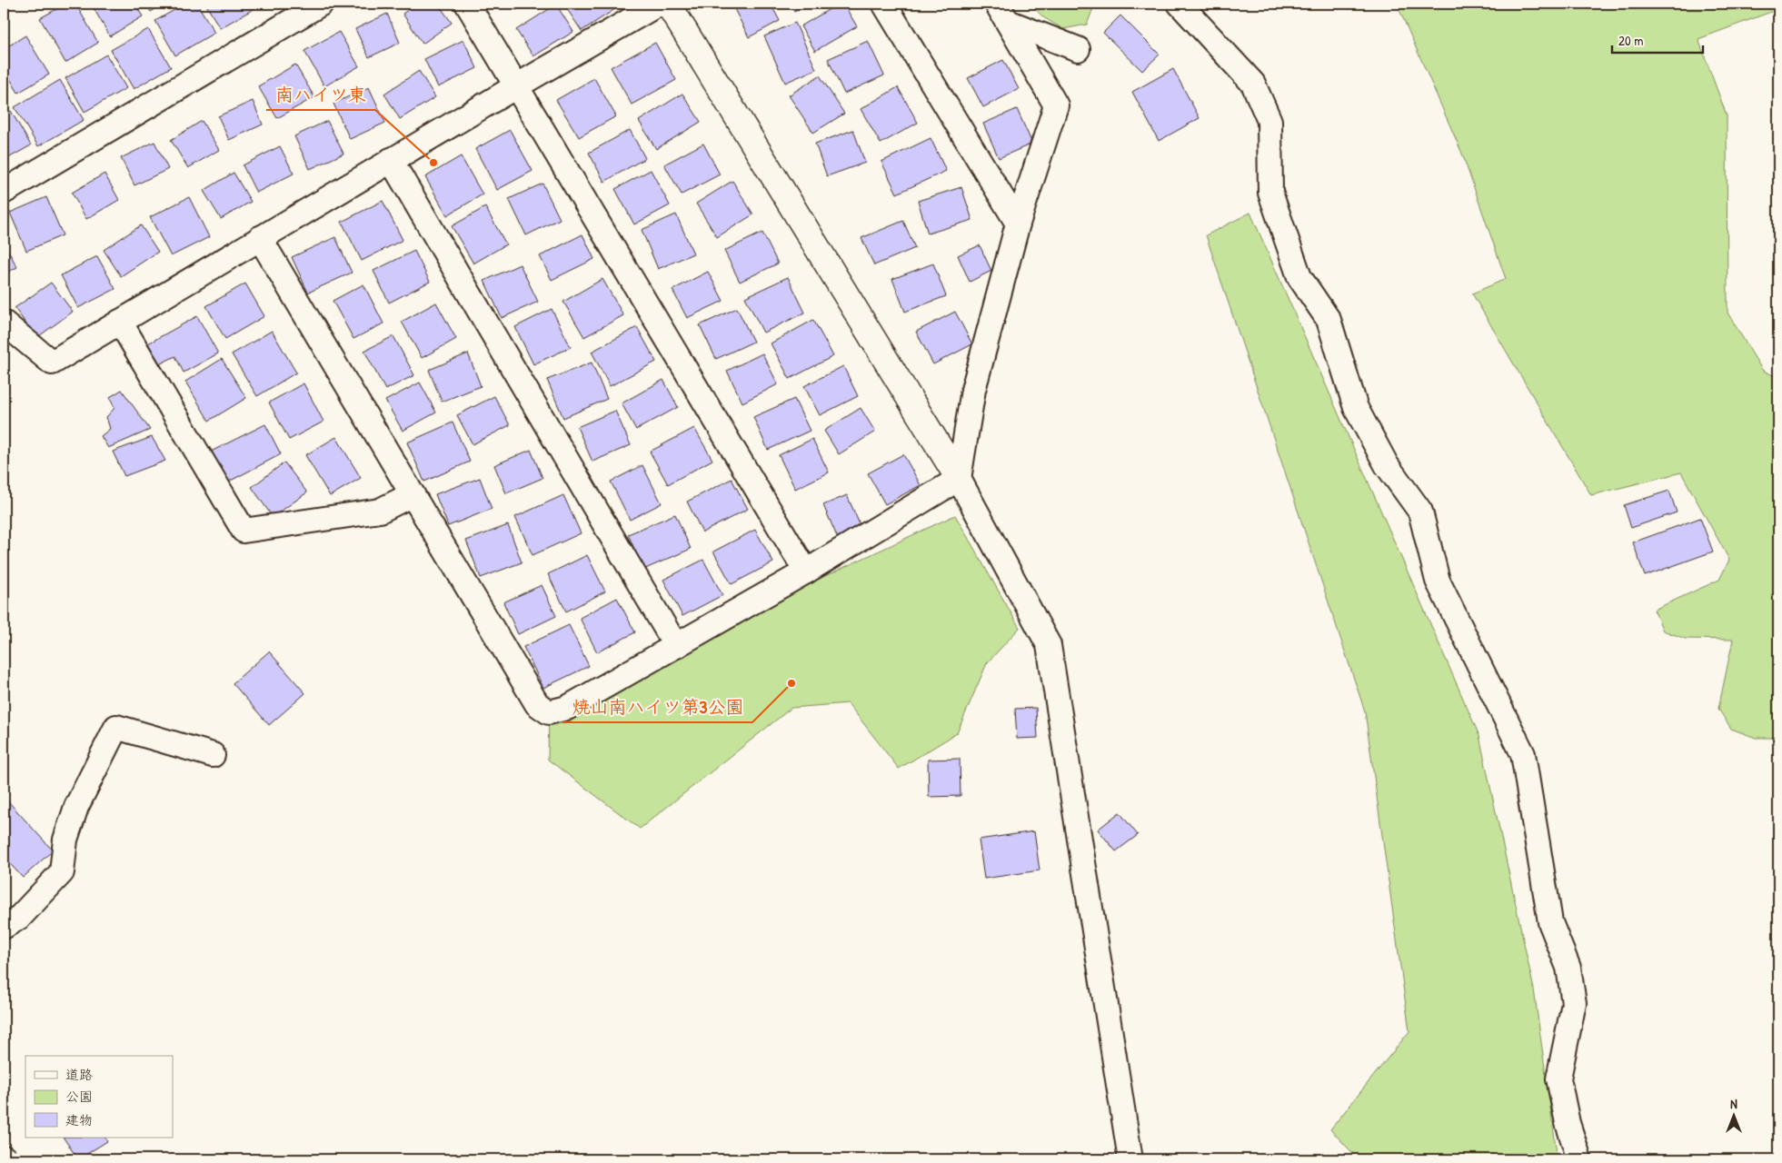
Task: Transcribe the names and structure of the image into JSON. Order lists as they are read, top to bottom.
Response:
{
  "places": ["南ハイツ東", "焼山南ハイツ第3公園"],
  "legend": ["道路", "公園", "建物"],
  "scale_bar": "20 m",
  "north": "top"
}
